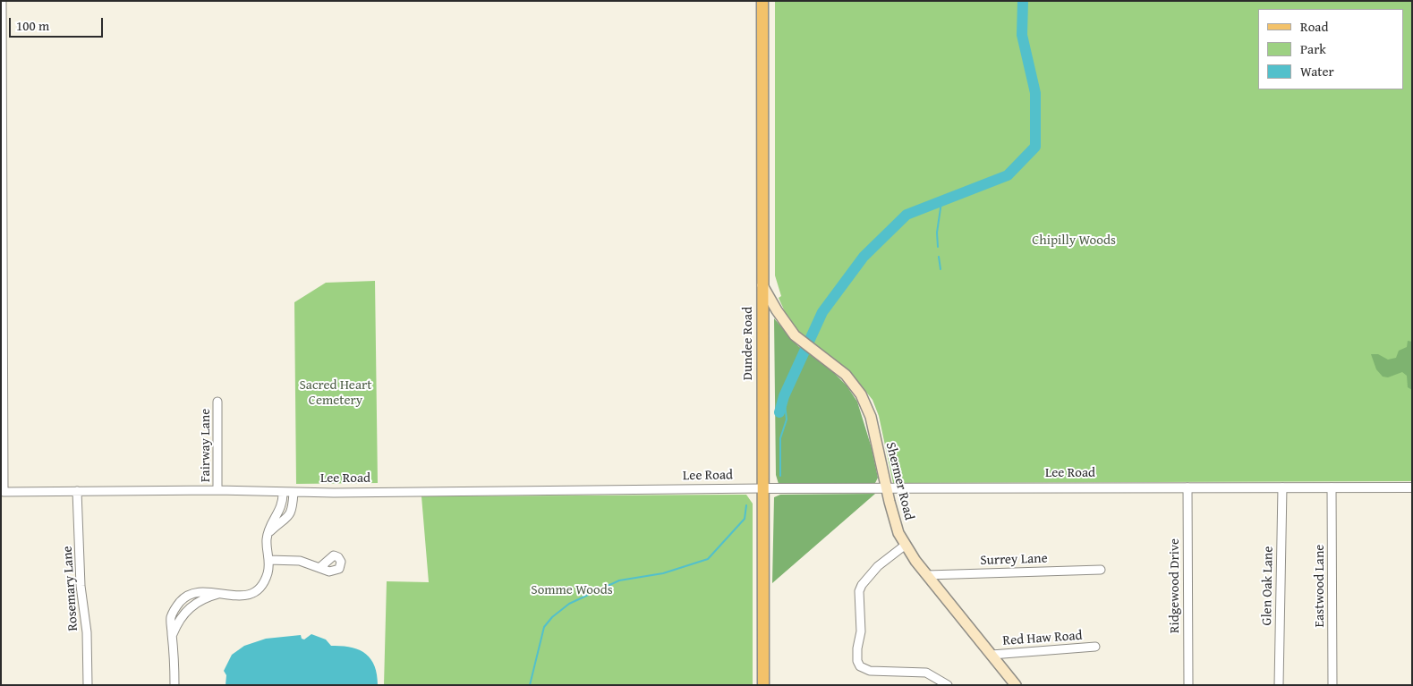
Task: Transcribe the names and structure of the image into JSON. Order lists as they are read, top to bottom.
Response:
{
  "streets": {
    "main road": ["Dundee Road", "Shermer Road"],
    "street": [
      "Fairway Lane",
      "Lee Road",
      "Surrey Lane",
      "Ridgewood Drive",
      "Glen Oak Lane",
      "Eastwood Lane",
      "Rosemary Lane",
      "Red Haw Road"
    ]
  },
  "crossings": [
    ["Dundee Road", "Lee Road"],
    ["Dundee Road", "Shermer Road"],
    ["Fairway Lane", "Lee Road"],
    ["Lee Road", "Shermer Road"],
    ["Lee Road", "Ridgewood Drive"],
    ["Lee Road", "Glen Oak Lane"],
    ["Lee Road", "Eastwood Lane"],
    ["Lee Road", "Rosemary Lane"],
    ["Shermer Road", "Surrey Lane"],
    ["Shermer Road", "Red Haw Road"]
  ],
  "parks": ["Chipilly Woods", "Sacred Heart Cemetery", "Somme Woods"],
  "legend": ["Road", "Park", "Water"],
  "scale_bar": "100 m"
}
